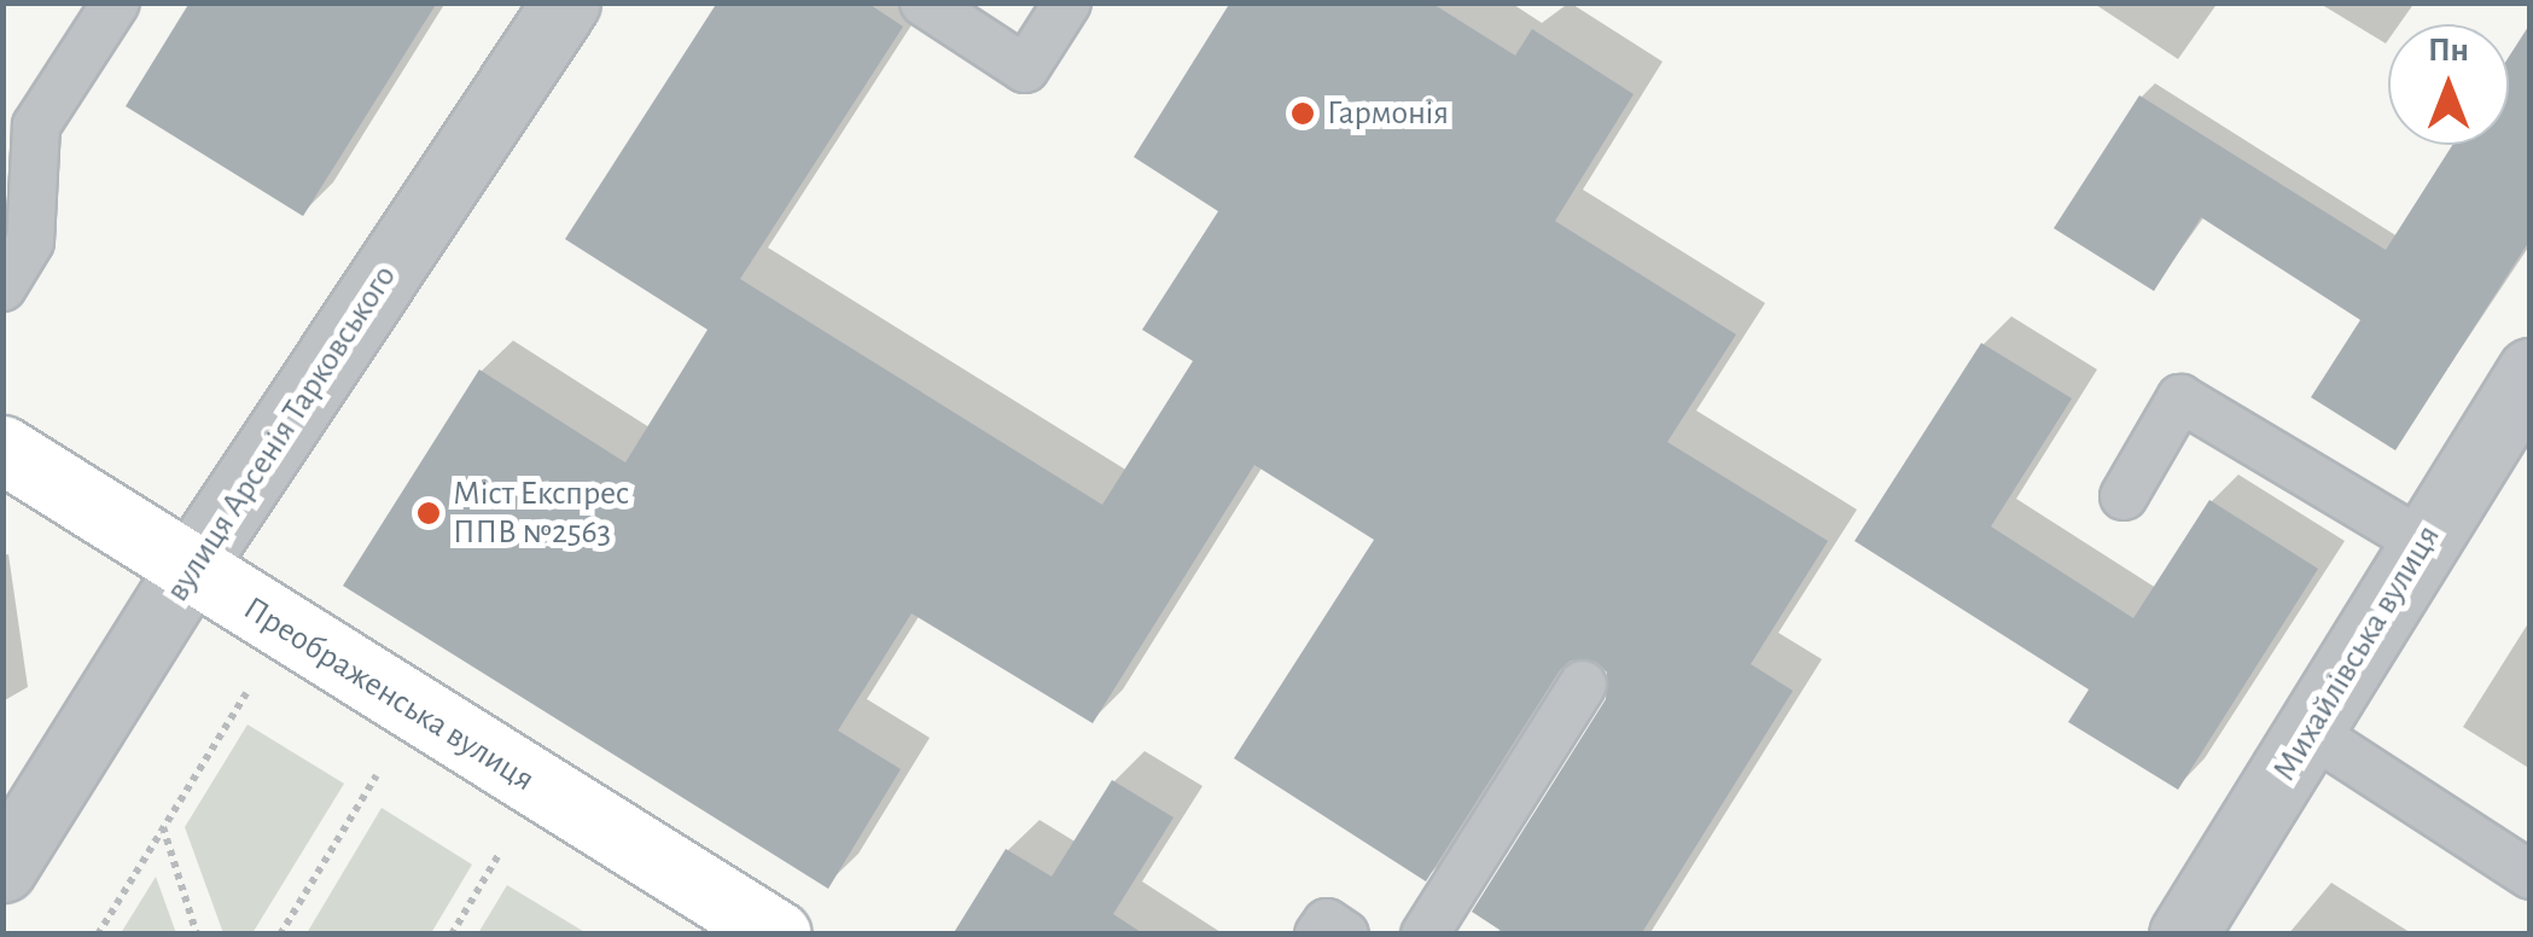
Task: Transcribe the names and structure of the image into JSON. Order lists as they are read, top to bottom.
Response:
{
  "streets": {
    "main road": ["Преображенська вулиця"],
    "street": ["вулиця Арсенія Тарковського", "Михайлівська вулиця"]
  },
  "crossings": [
    ["вулиця Арсенія Тарковського", "Преображенська вулиця"]
  ],
  "places": ["Гармонія", "Міст Експрес ППВ №2563"],
  "north": "top"
}
